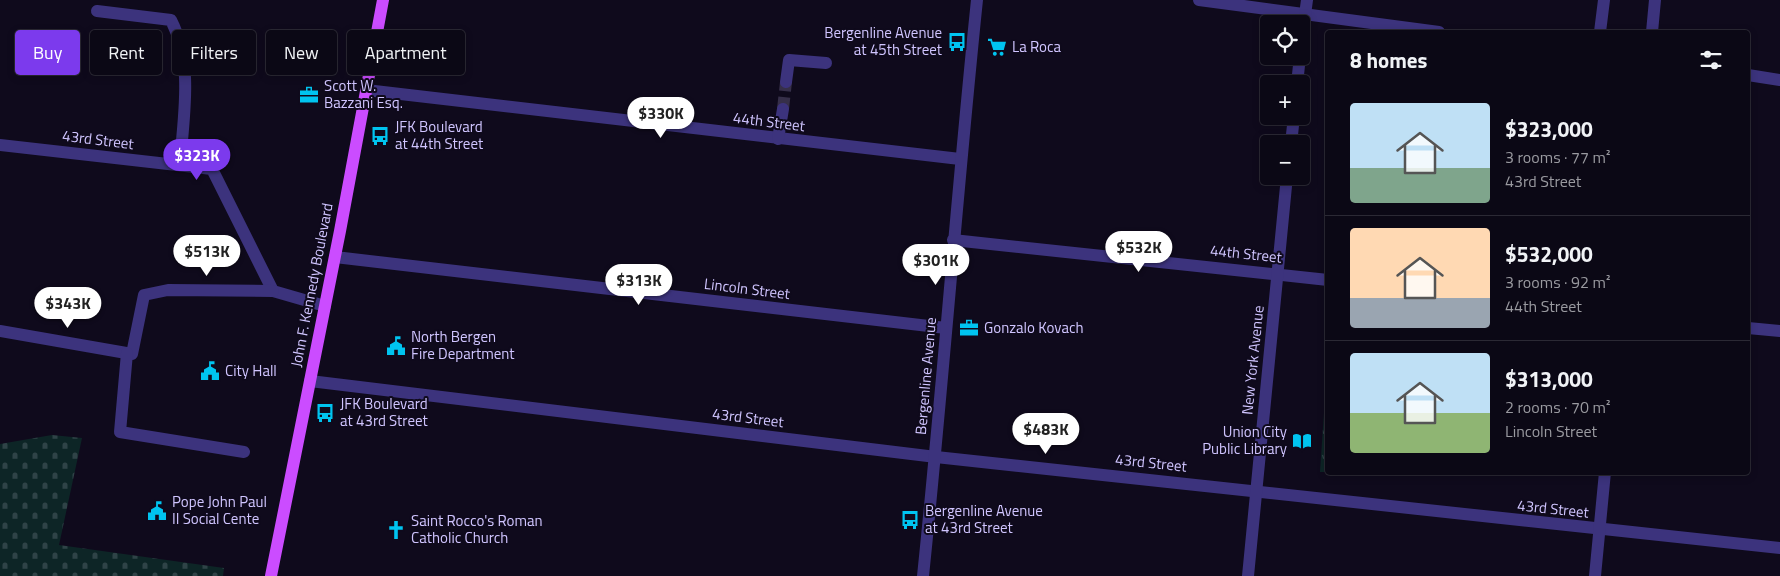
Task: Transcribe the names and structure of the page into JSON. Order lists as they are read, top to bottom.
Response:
{
  "streets": {
    "main road": ["John F. Kennedy Boulevard"],
    "street": [
      "44th Street",
      "43rd Street",
      "Lincoln Street",
      "New York Avenue",
      "Bergenline Avenue"
    ]
  },
  "crossings": [
    ["44th Street", "John F. Kennedy Boulevard"],
    ["44th Street", "New York Avenue"],
    ["44th Street", "Bergenline Avenue"],
    ["43rd Street", "John F. Kennedy Boulevard"],
    ["43rd Street", "New York Avenue"],
    ["43rd Street", "Bergenline Avenue"],
    ["John F. Kennedy Boulevard", "Lincoln Street"],
    ["Lincoln Street", "Bergenline Avenue"]
  ],
  "places": {
    "bus stop": [
      "Bergenline Avenue at 45th Street",
      "JFK Boulevard at 44th Street",
      "JFK Boulevard at 43rd Street",
      "Bergenline Avenue at 43rd Street"
    ],
    "supermarket": ["La Roca"],
    "office": ["Scott W. Bazzani Esq.", "Gonzalo Kovach"],
    "public building": ["North Bergen Fire Department", "City Hall", "Pope John Paul II Social Cente"],
    "library": ["Union City Public Library"],
    "church": ["Saint Rocco's Roman Catholic Church"]
  },
  "page": {
    "map_buttons": ["+", "−"],
    "chip": [
      "Buy",
      "Rent",
      "Filters",
      "New",
      "Apartment"
    ],
    "heading": "8 homes",
    "list": [
      {
        "name": "$323,000",
        "note": "3 rooms · 77 m² · 43rd Street"
      },
      {
        "name": "$532,000",
        "note": "3 rooms · 92 m² · 44th Street"
      },
      {
        "name": "$313,000",
        "note": "2 rooms · 70 m² · Lincoln Street"
      }
    ],
    "price": [
      "$330K",
      "$323K",
      "$532K",
      "$513K",
      "$301K",
      "$313K",
      "$343K",
      "$483K"
    ]
  }
}
